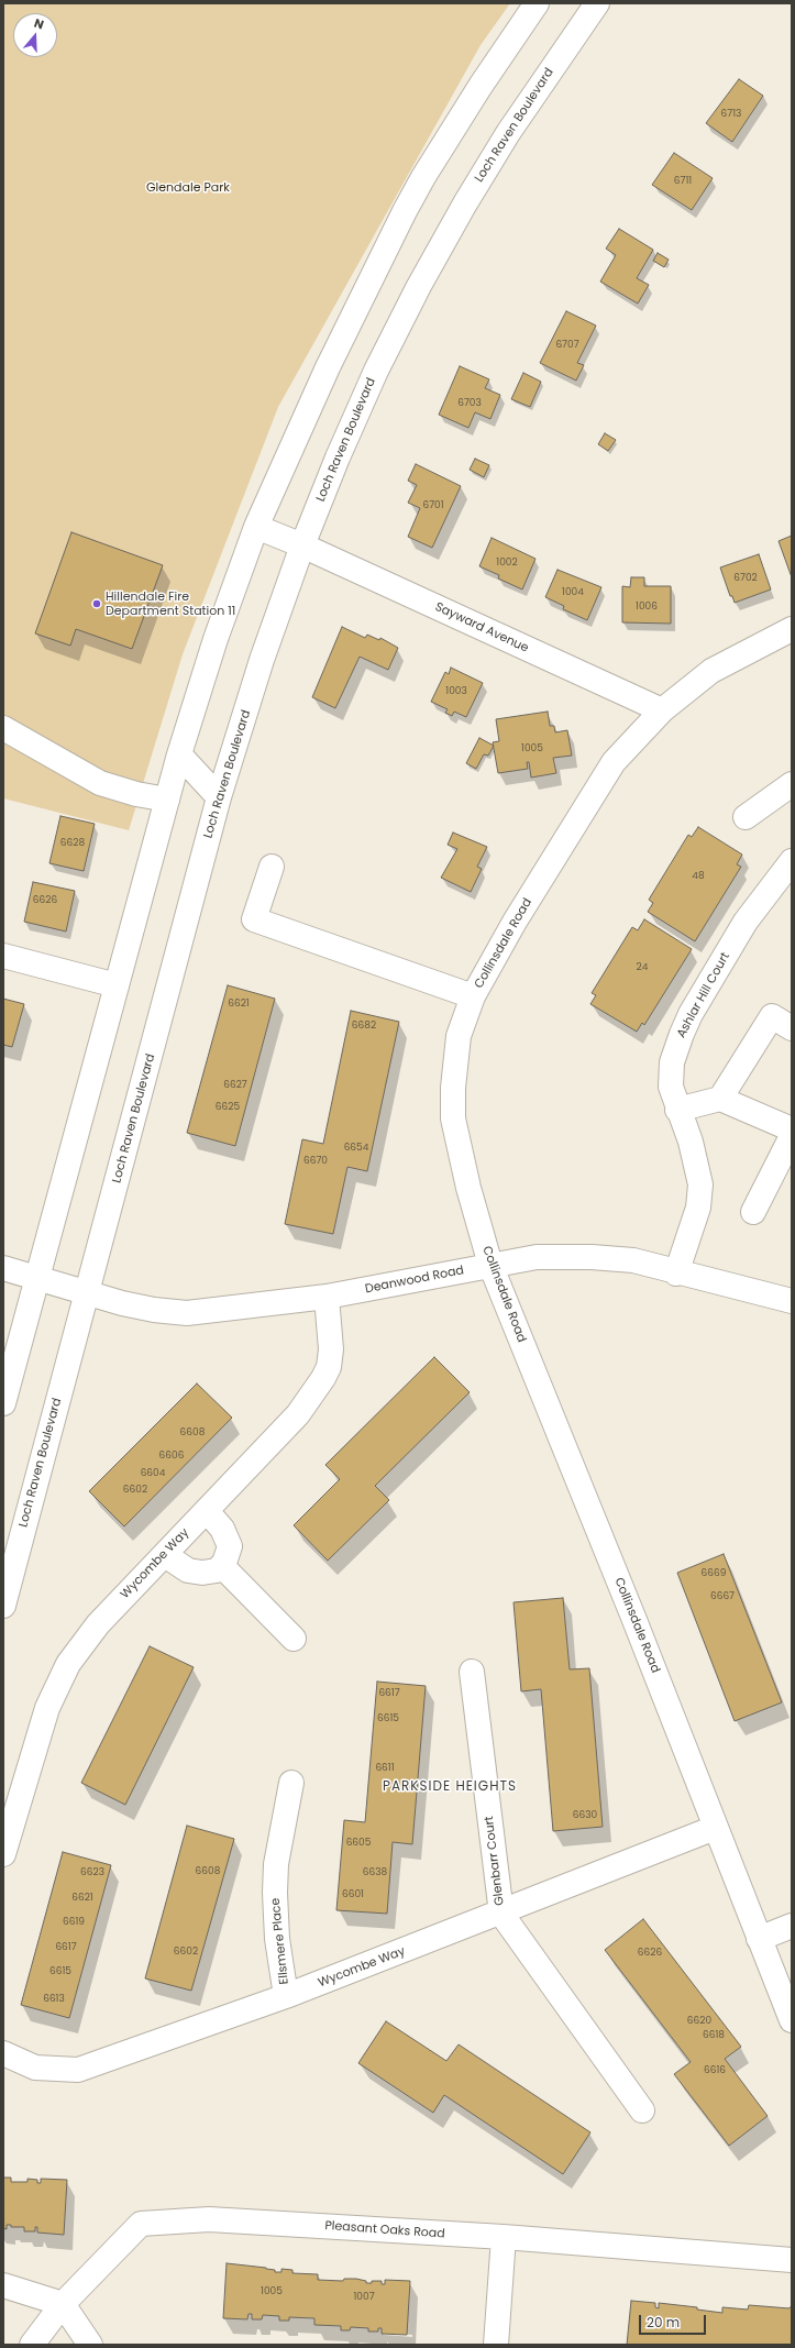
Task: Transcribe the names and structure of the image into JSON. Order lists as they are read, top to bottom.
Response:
{
  "streets": {
    "street": [
      "Loch Raven Boulevard",
      "Sayward Avenue",
      "Collinsdale Road",
      "Ashlar Hill Court",
      "Deanwood Road",
      "Wycombe Way",
      "Glenbarr Court",
      "Ellsmere Place",
      "Pleasant Oaks Road"
    ]
  },
  "crossings": [
    ["Loch Raven Boulevard", "Sayward Avenue"],
    ["Loch Raven Boulevard", "Deanwood Road"],
    ["Sayward Avenue", "Collinsdale Road"],
    ["Collinsdale Road", "Deanwood Road"],
    ["Collinsdale Road", "Wycombe Way"],
    ["Ashlar Hill Court", "Deanwood Road"],
    ["Deanwood Road", "Wycombe Way"],
    ["Wycombe Way", "Glenbarr Court"],
    ["Wycombe Way", "Ellsmere Place"]
  ],
  "districts": ["PARKSIDE HEIGHTS"],
  "parks": ["Glendale Park"],
  "places": ["Hillendale Fire Department Station 11"],
  "house_numbers": [
    "6713",
    "6711",
    "6707",
    "6703",
    "6701",
    "1002",
    "6702",
    "1004",
    "1006",
    "1003",
    "1005",
    "6628",
    "48",
    "6626",
    "24",
    "6621",
    "6682",
    "6627",
    "6625",
    "6654",
    "6670",
    "6608",
    "6606",
    "6604",
    "6602",
    "6669",
    "6667",
    "6617",
    "6615",
    "6611",
    "6630",
    "6605",
    "6608",
    "6623",
    "6638",
    "6601",
    "6621",
    "6619",
    "6617",
    "6602",
    "6626",
    "6615",
    "6613",
    "6620",
    "6618",
    "6616",
    "1005",
    "1007"
  ],
  "scale_bar": "20 m",
  "north": "top"
}
